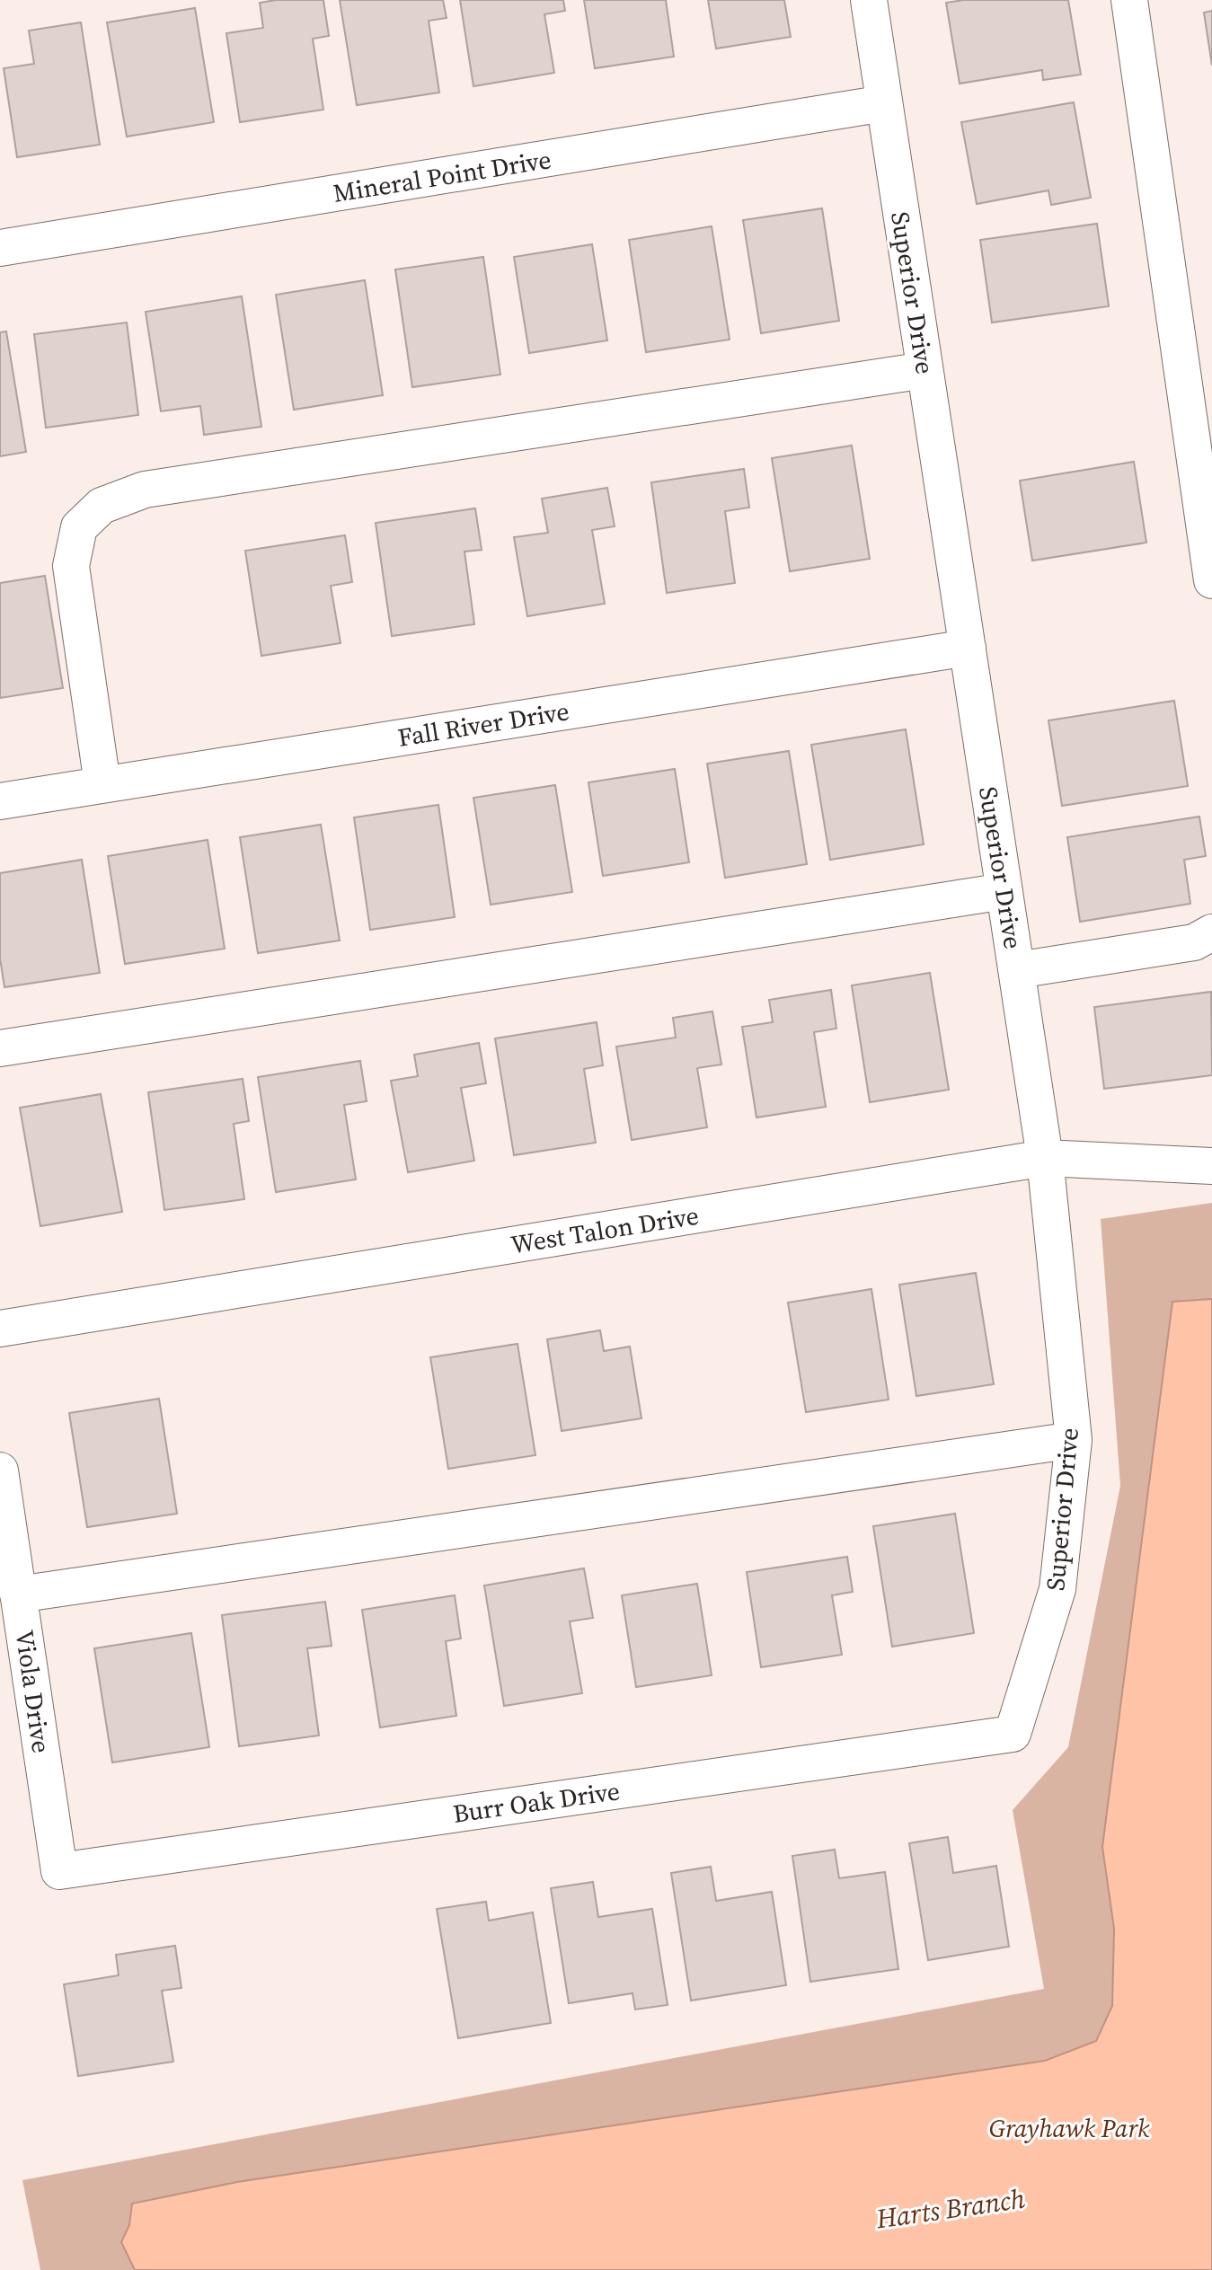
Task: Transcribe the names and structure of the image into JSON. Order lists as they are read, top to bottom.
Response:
{
  "streets": {
    "street": [
      "Mineral Point Drive",
      "Superior Drive",
      "Fall River Drive",
      "West Talon Drive",
      "Viola Drive",
      "Burr Oak Drive"
    ]
  },
  "crossings": [
    ["Mineral Point Drive", "Superior Drive"],
    ["Superior Drive", "Fall River Drive"],
    ["Superior Drive", "West Talon Drive"],
    ["Superior Drive", "Burr Oak Drive"],
    ["Viola Drive", "Burr Oak Drive"]
  ],
  "water": ["Harts Branch"],
  "parks": ["Grayhawk Park"]
}
